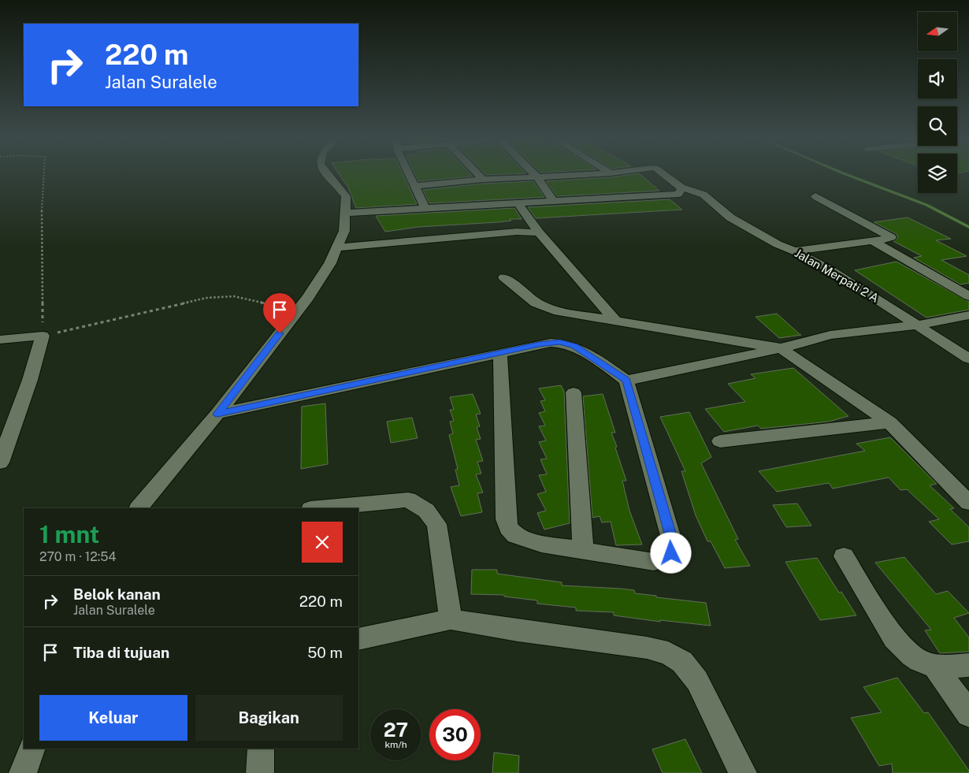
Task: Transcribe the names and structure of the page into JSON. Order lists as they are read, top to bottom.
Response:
{
  "streets": {
    "street": ["Jalan Merpati 2 A"]
  },
  "north": "left",
  "page": {
    "turn": ["220 m", "Jalan Suralele"],
    "heading": ["1 mnt", "270 m · 12:54"],
    "list": [
      {
        "name": "Belok kanan",
        "note": "Jalan Suralele",
        "value": "220 m"
      },
      {
        "name": "Tiba di tujuan",
        "value": "50 m"
      }
    ],
    "buttons": ["Keluar", "Bagikan"],
    "speed": "27 km/h",
    "limit": "30"
  }
}
